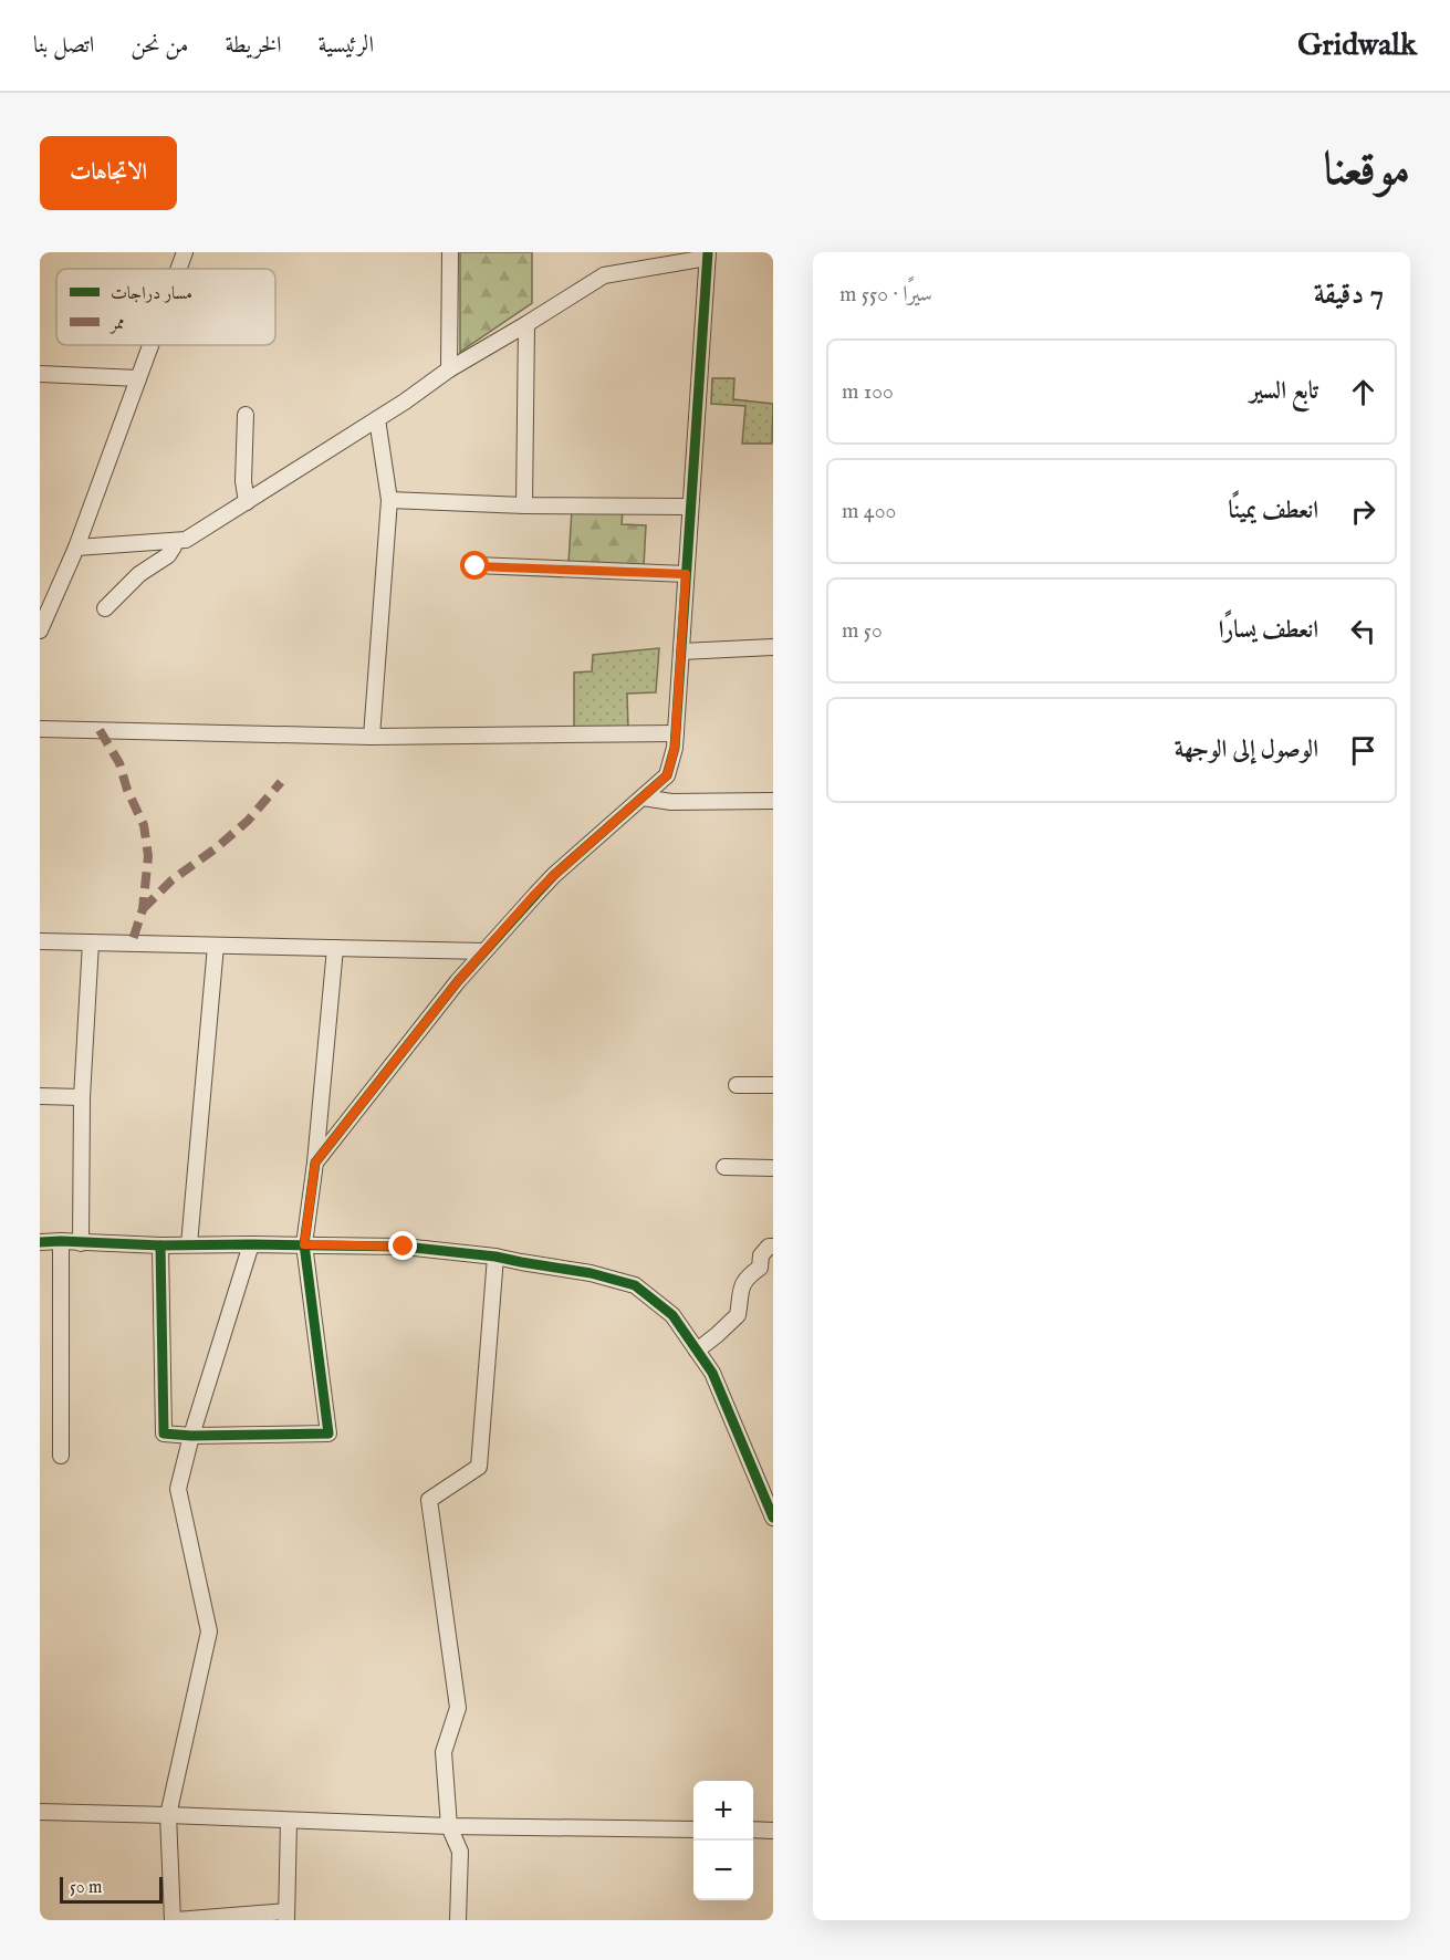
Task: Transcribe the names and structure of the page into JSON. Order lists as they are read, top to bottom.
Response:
{
  "legend": ["مسار دراجات", "ممر"],
  "scale_bar": "50 m",
  "page": {
    "header": "Gridwalk",
    "nav": [
      "الرئيسية",
      "الخريطة",
      "من نحن",
      "اتصل بنا"
    ],
    "title": "موقعنا",
    "buttons": "الاتجاهات",
    "heading": ["7 دقيقة", "سيرًا · 550 m"],
    "list": [
      ["تابع السير", "100 m"],
      ["انعطف يمينًا", "400 m"],
      ["انعطف يسارًا", "50 m"],
      "الوصول إلى الوجهة"
    ],
    "map_buttons": ["+", "−"],
    "scale": "50 m"
  }
}
